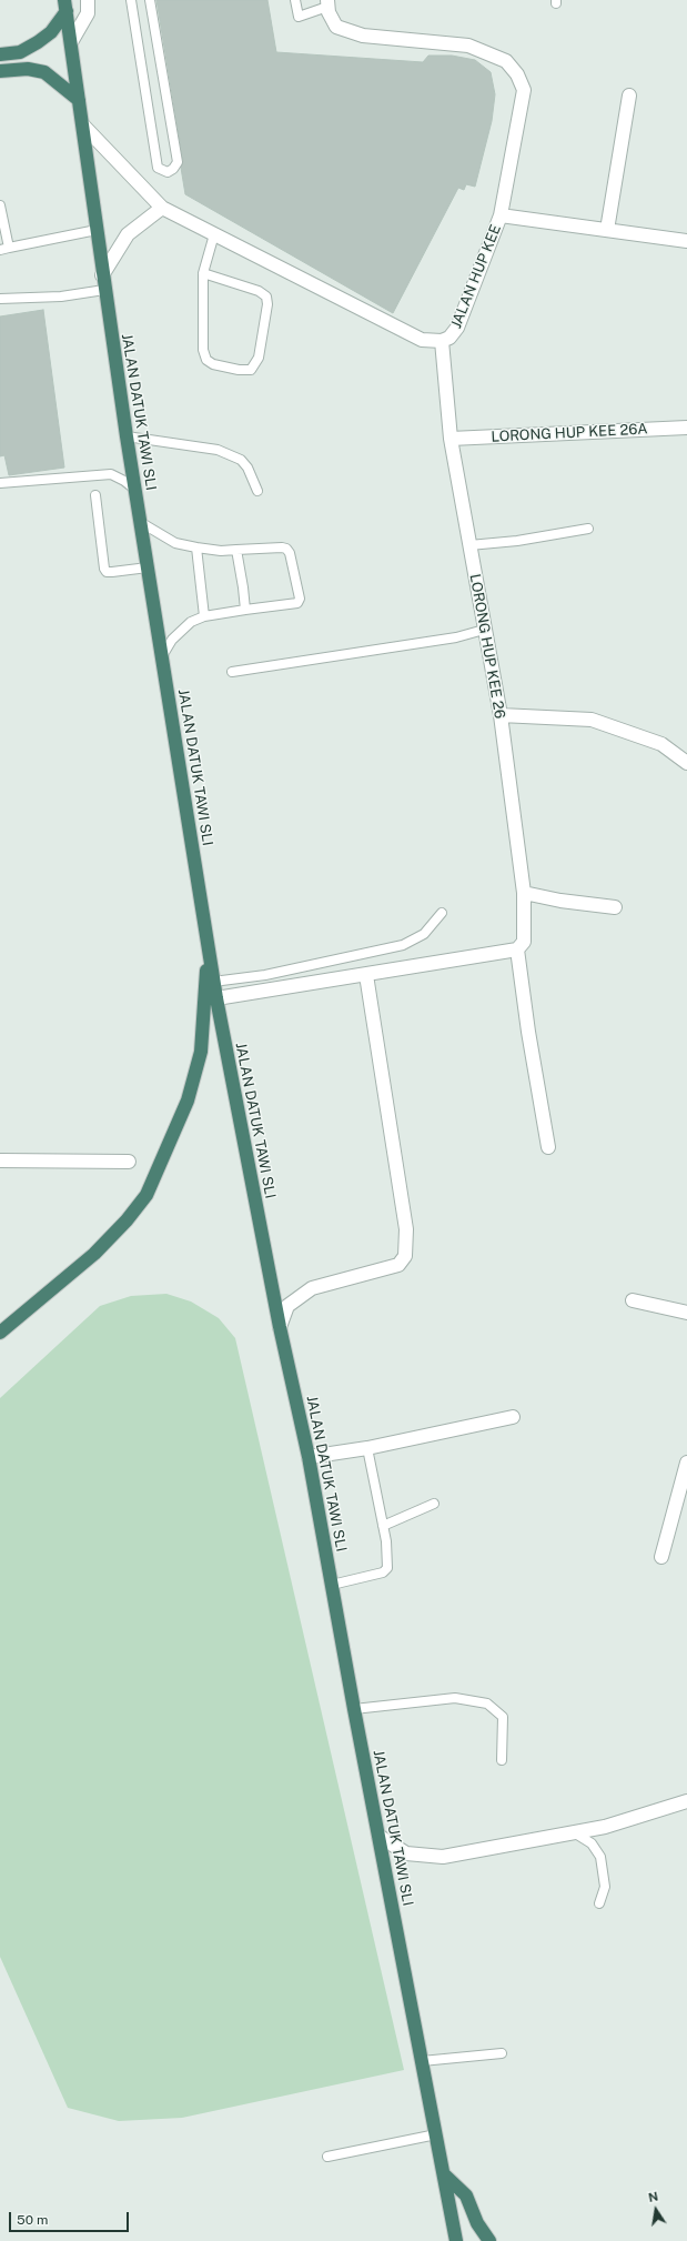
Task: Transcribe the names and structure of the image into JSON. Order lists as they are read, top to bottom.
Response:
{
  "streets": {
    "highway": ["JALAN DATUK TAWI SLI"],
    "street": ["JALAN HUP KEE", "LORONG HUP KEE 26A", "LORONG HUP KEE 26"]
  },
  "crossings": [
    ["JALAN HUP KEE", "JALAN DATUK TAWI SLI"],
    ["JALAN HUP KEE", "LORONG HUP KEE 26"],
    ["LORONG HUP KEE 26A", "LORONG HUP KEE 26"]
  ],
  "scale_bar": "50 m",
  "north": "top"
}
